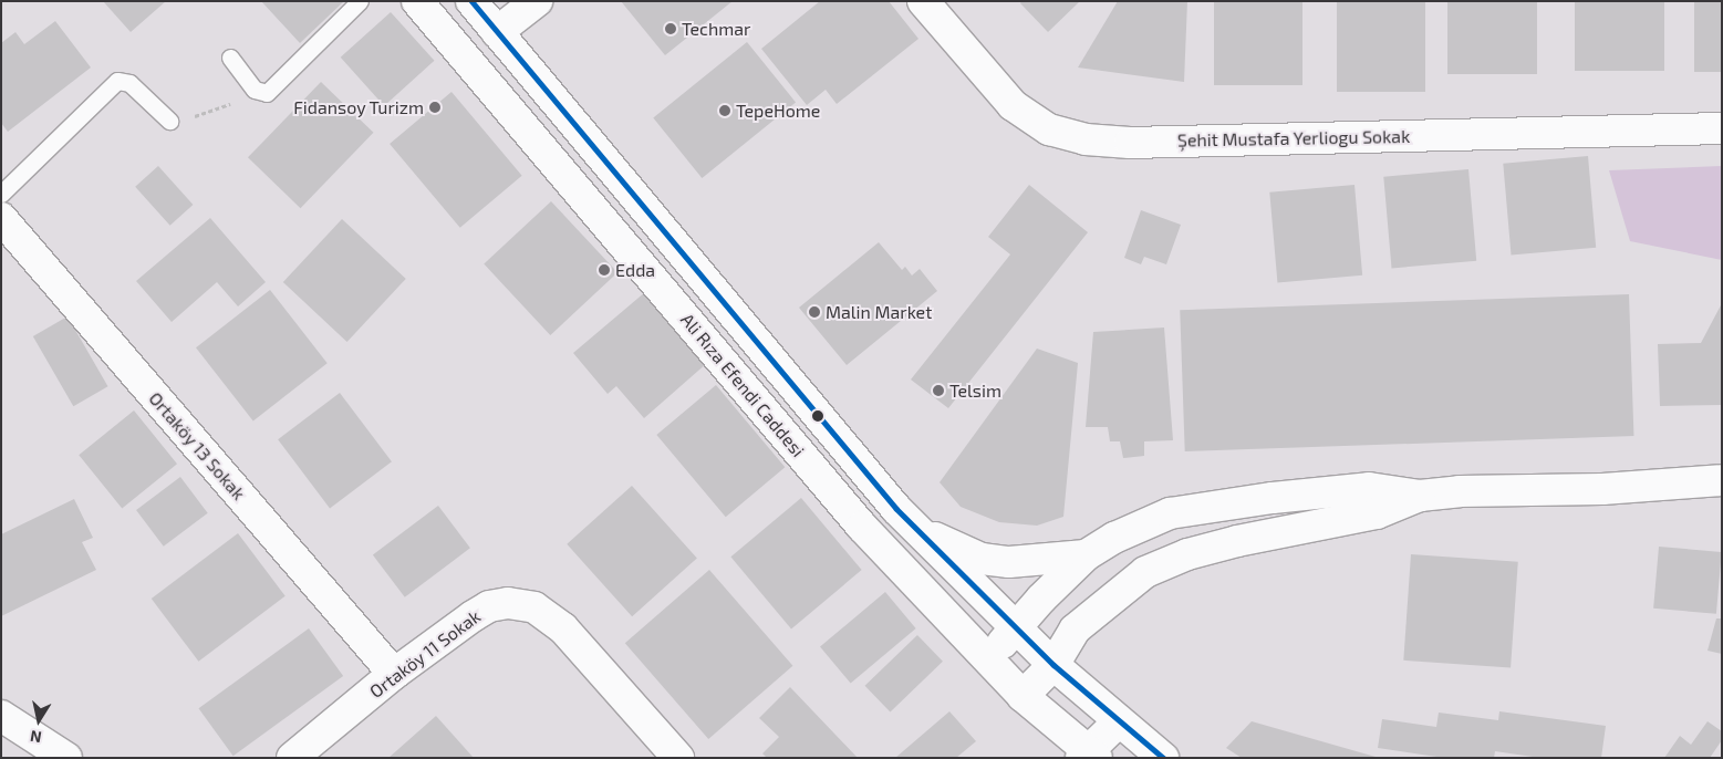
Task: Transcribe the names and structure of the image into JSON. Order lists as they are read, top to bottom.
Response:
{
  "streets": {
    "main road": [
      "Şehit Mustafa Yerliogu Sokak",
      "Ali Rıza Efendi Caddesi",
      "Ortaköy 13 Sokak",
      "Ortaköy 11 Sokak"
    ]
  },
  "crossings": [
    ["Ortaköy 13 Sokak", "Ortaköy 11 Sokak"]
  ],
  "places": [
    "Techmar",
    "Fidansoy Turizm",
    "TepeHome",
    "Edda",
    "Malin Market",
    "Telsim"
  ],
  "north": "bottom"
}
